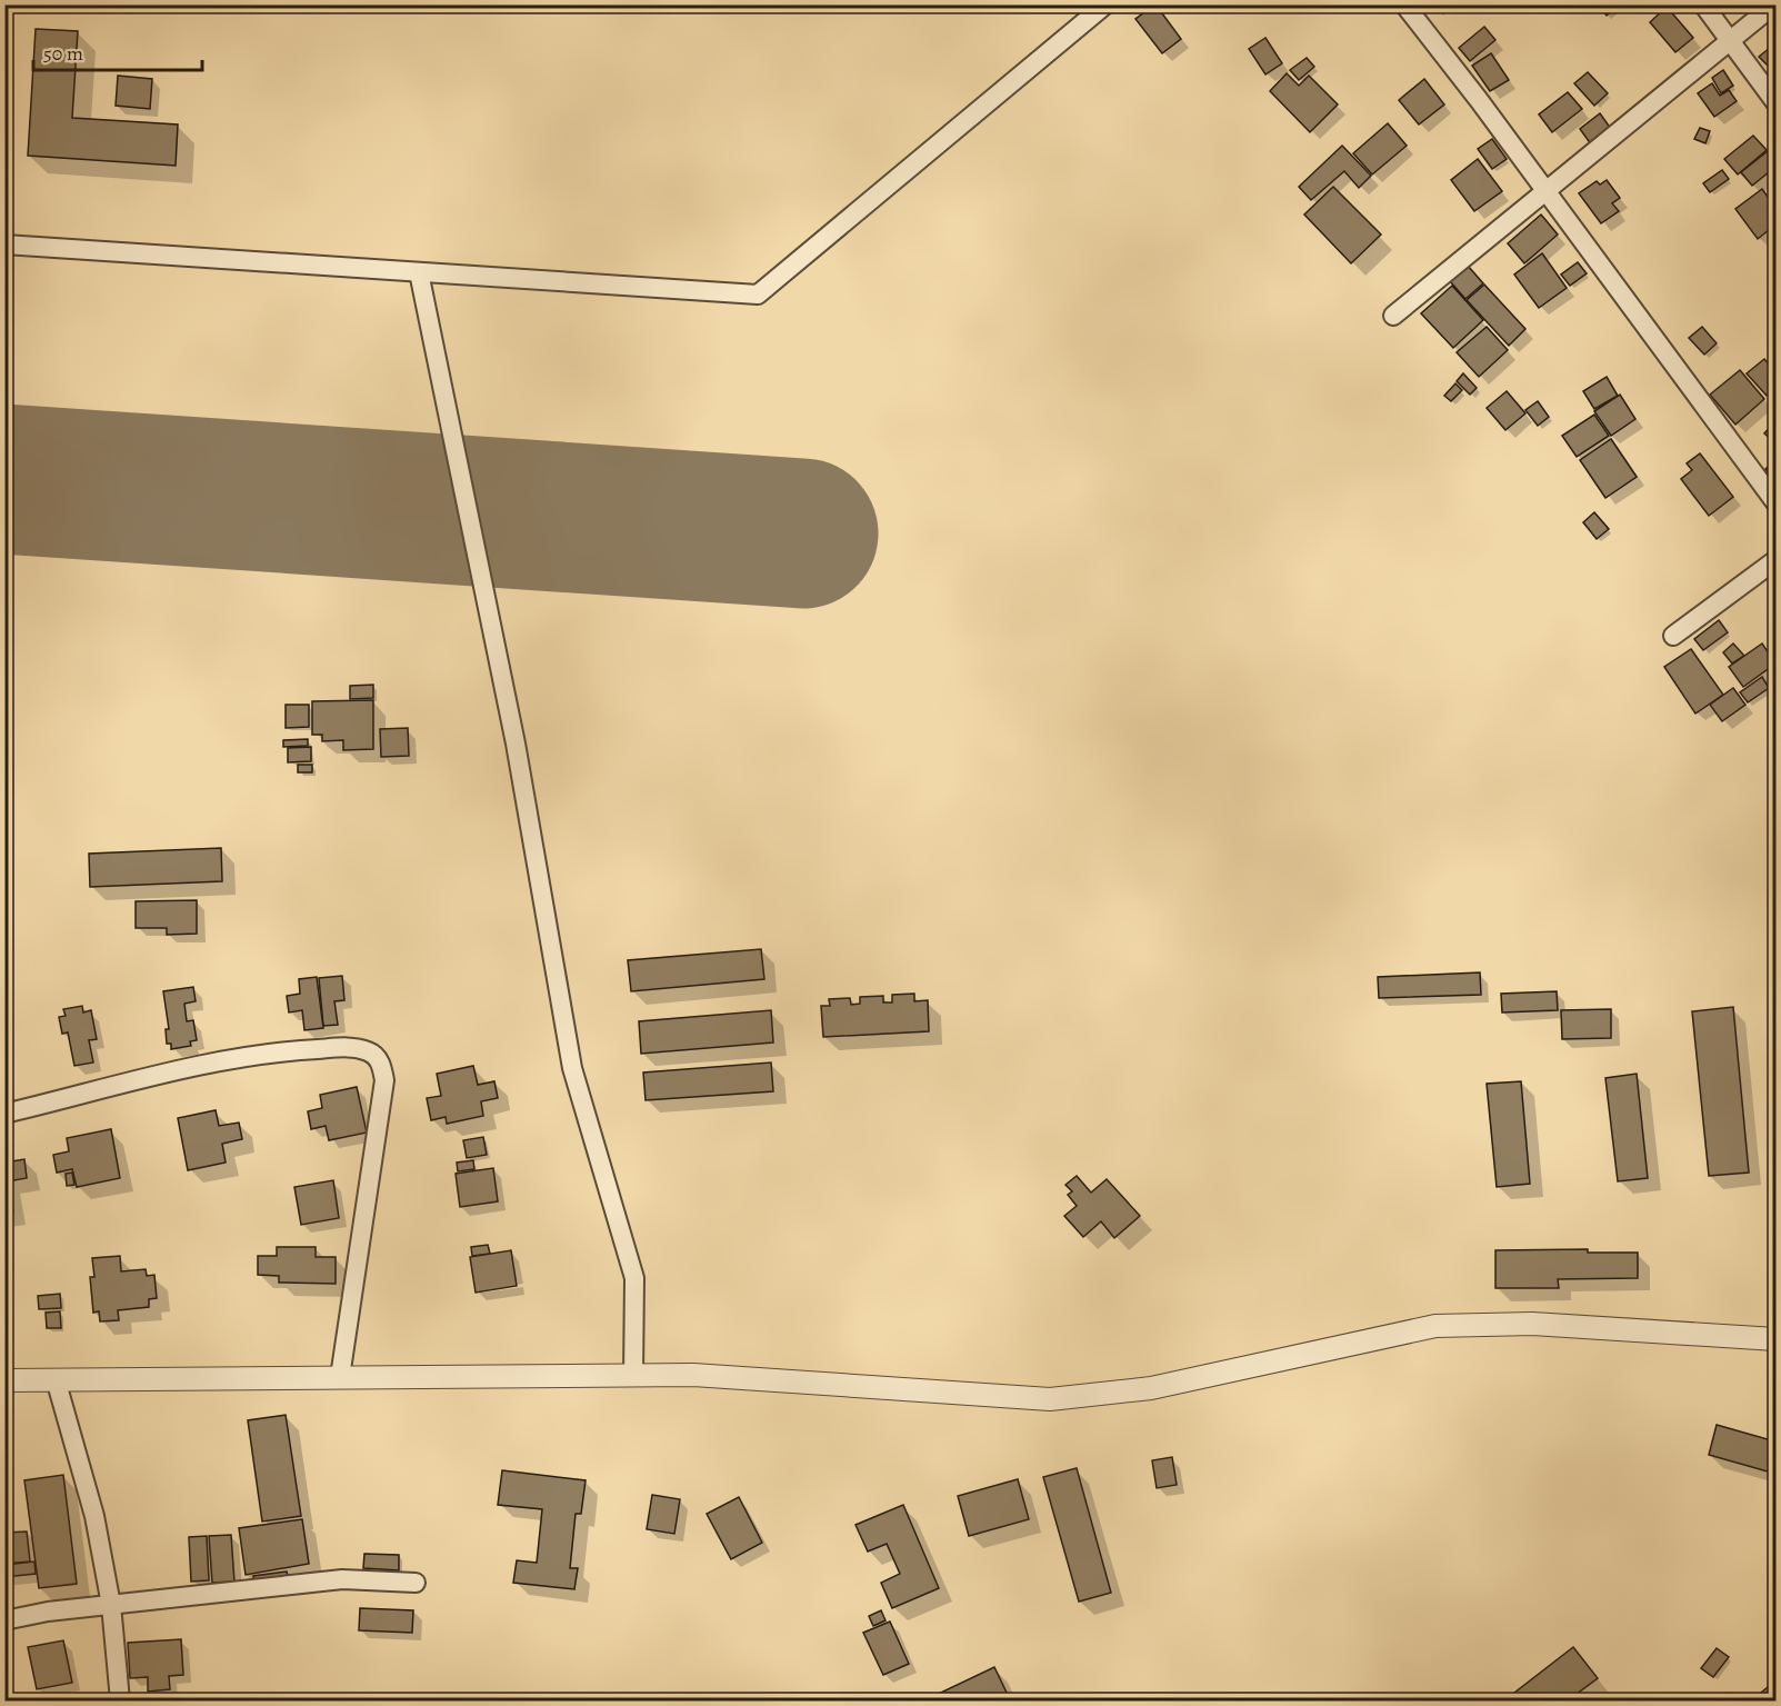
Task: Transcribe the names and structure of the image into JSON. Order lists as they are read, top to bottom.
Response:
{
  "scale_bar": "50 m"
}
